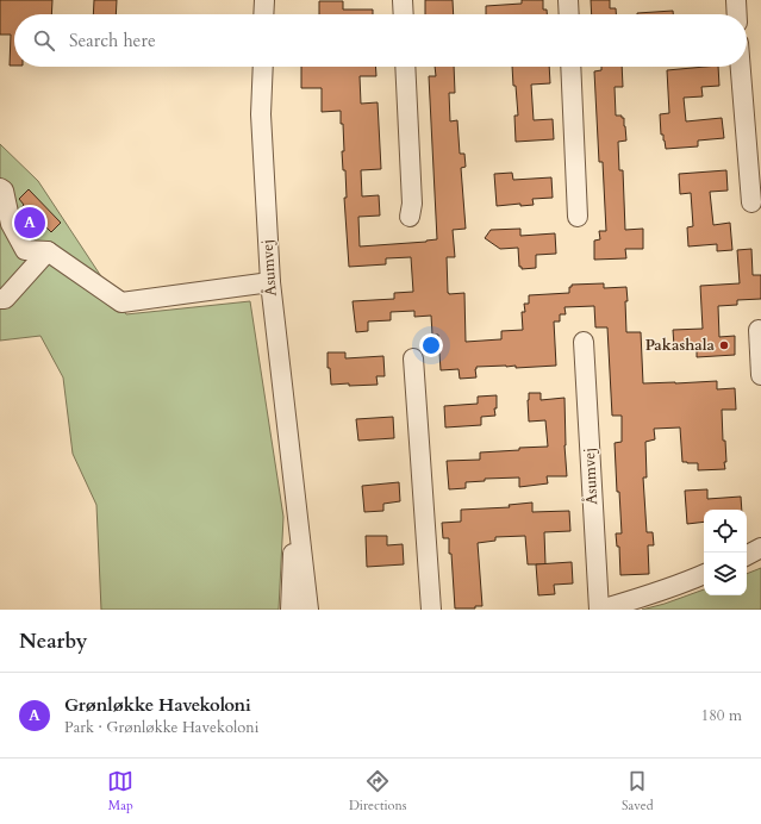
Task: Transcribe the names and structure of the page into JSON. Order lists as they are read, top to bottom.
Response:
{
  "streets": {
    "street": ["Åsumvej"]
  },
  "places": ["Pakashala"],
  "page": {
    "search": "Search here",
    "pins": "A",
    "heading": "Nearby",
    "list": [
      {
        "mark": "A",
        "name": "Grønløkke Havekoloni",
        "note": "Park · Grønløkke Havekoloni",
        "value": "180 m"
      }
    ],
    "nav": ["Map", "Directions", "Saved"]
  }
}
